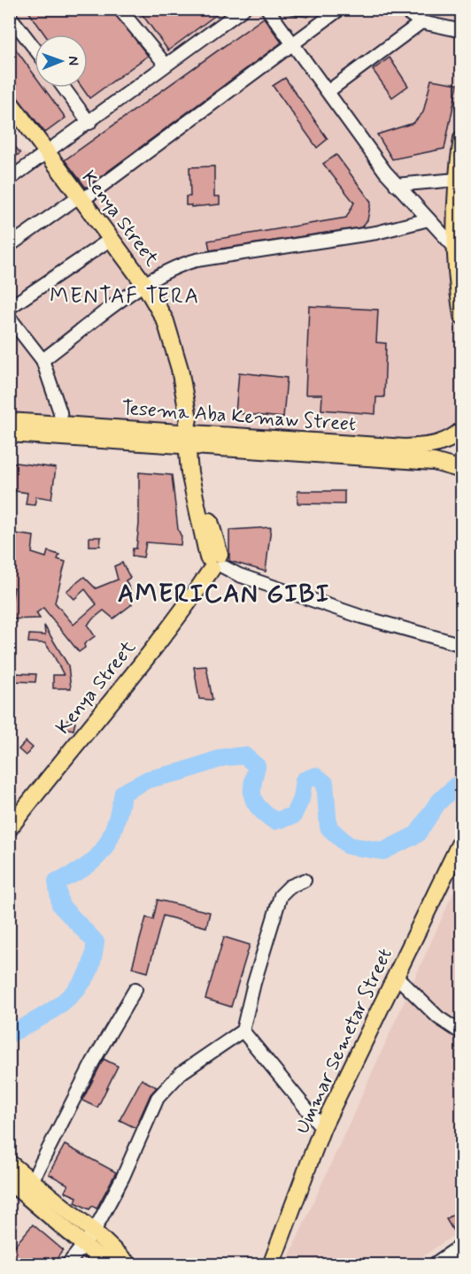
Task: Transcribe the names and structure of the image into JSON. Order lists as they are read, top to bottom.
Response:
{
  "streets": {
    "main road": ["Kenya Street", "Tesema Aba Kemaw Street", "Ummar Semetar Street"]
  },
  "crossings": [
    ["Kenya Street", "Tesema Aba Kemaw Street"]
  ],
  "districts": ["MENTAF TERA", "AMERICAN GIBI"],
  "north": "right"
}
